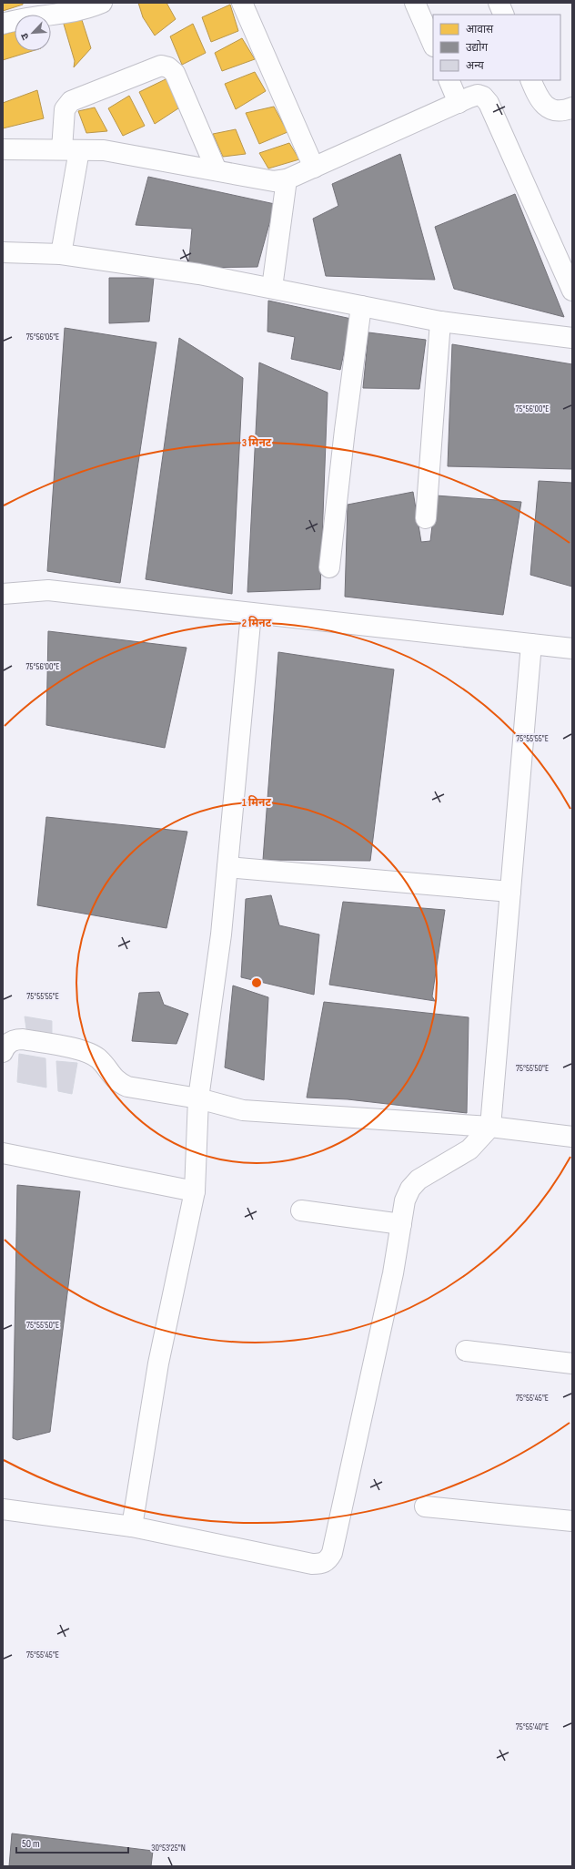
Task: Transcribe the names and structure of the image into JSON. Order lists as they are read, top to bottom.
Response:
{
  "legend": ["आवास", "उद्योग", "अन्य"],
  "scale_bar": "50 m",
  "north": "bottom left",
  "coordinates": [
    "75°56'05\"E",
    "75°56'00\"E",
    "75°55'55\"E",
    "75°55'50\"E",
    "75°55'45\"E",
    "75°55'40\"E",
    "30°53'25\"N"
  ],
  "rings": ["3 मिनट", "2 मिनट", "1 मिनट"]
}
